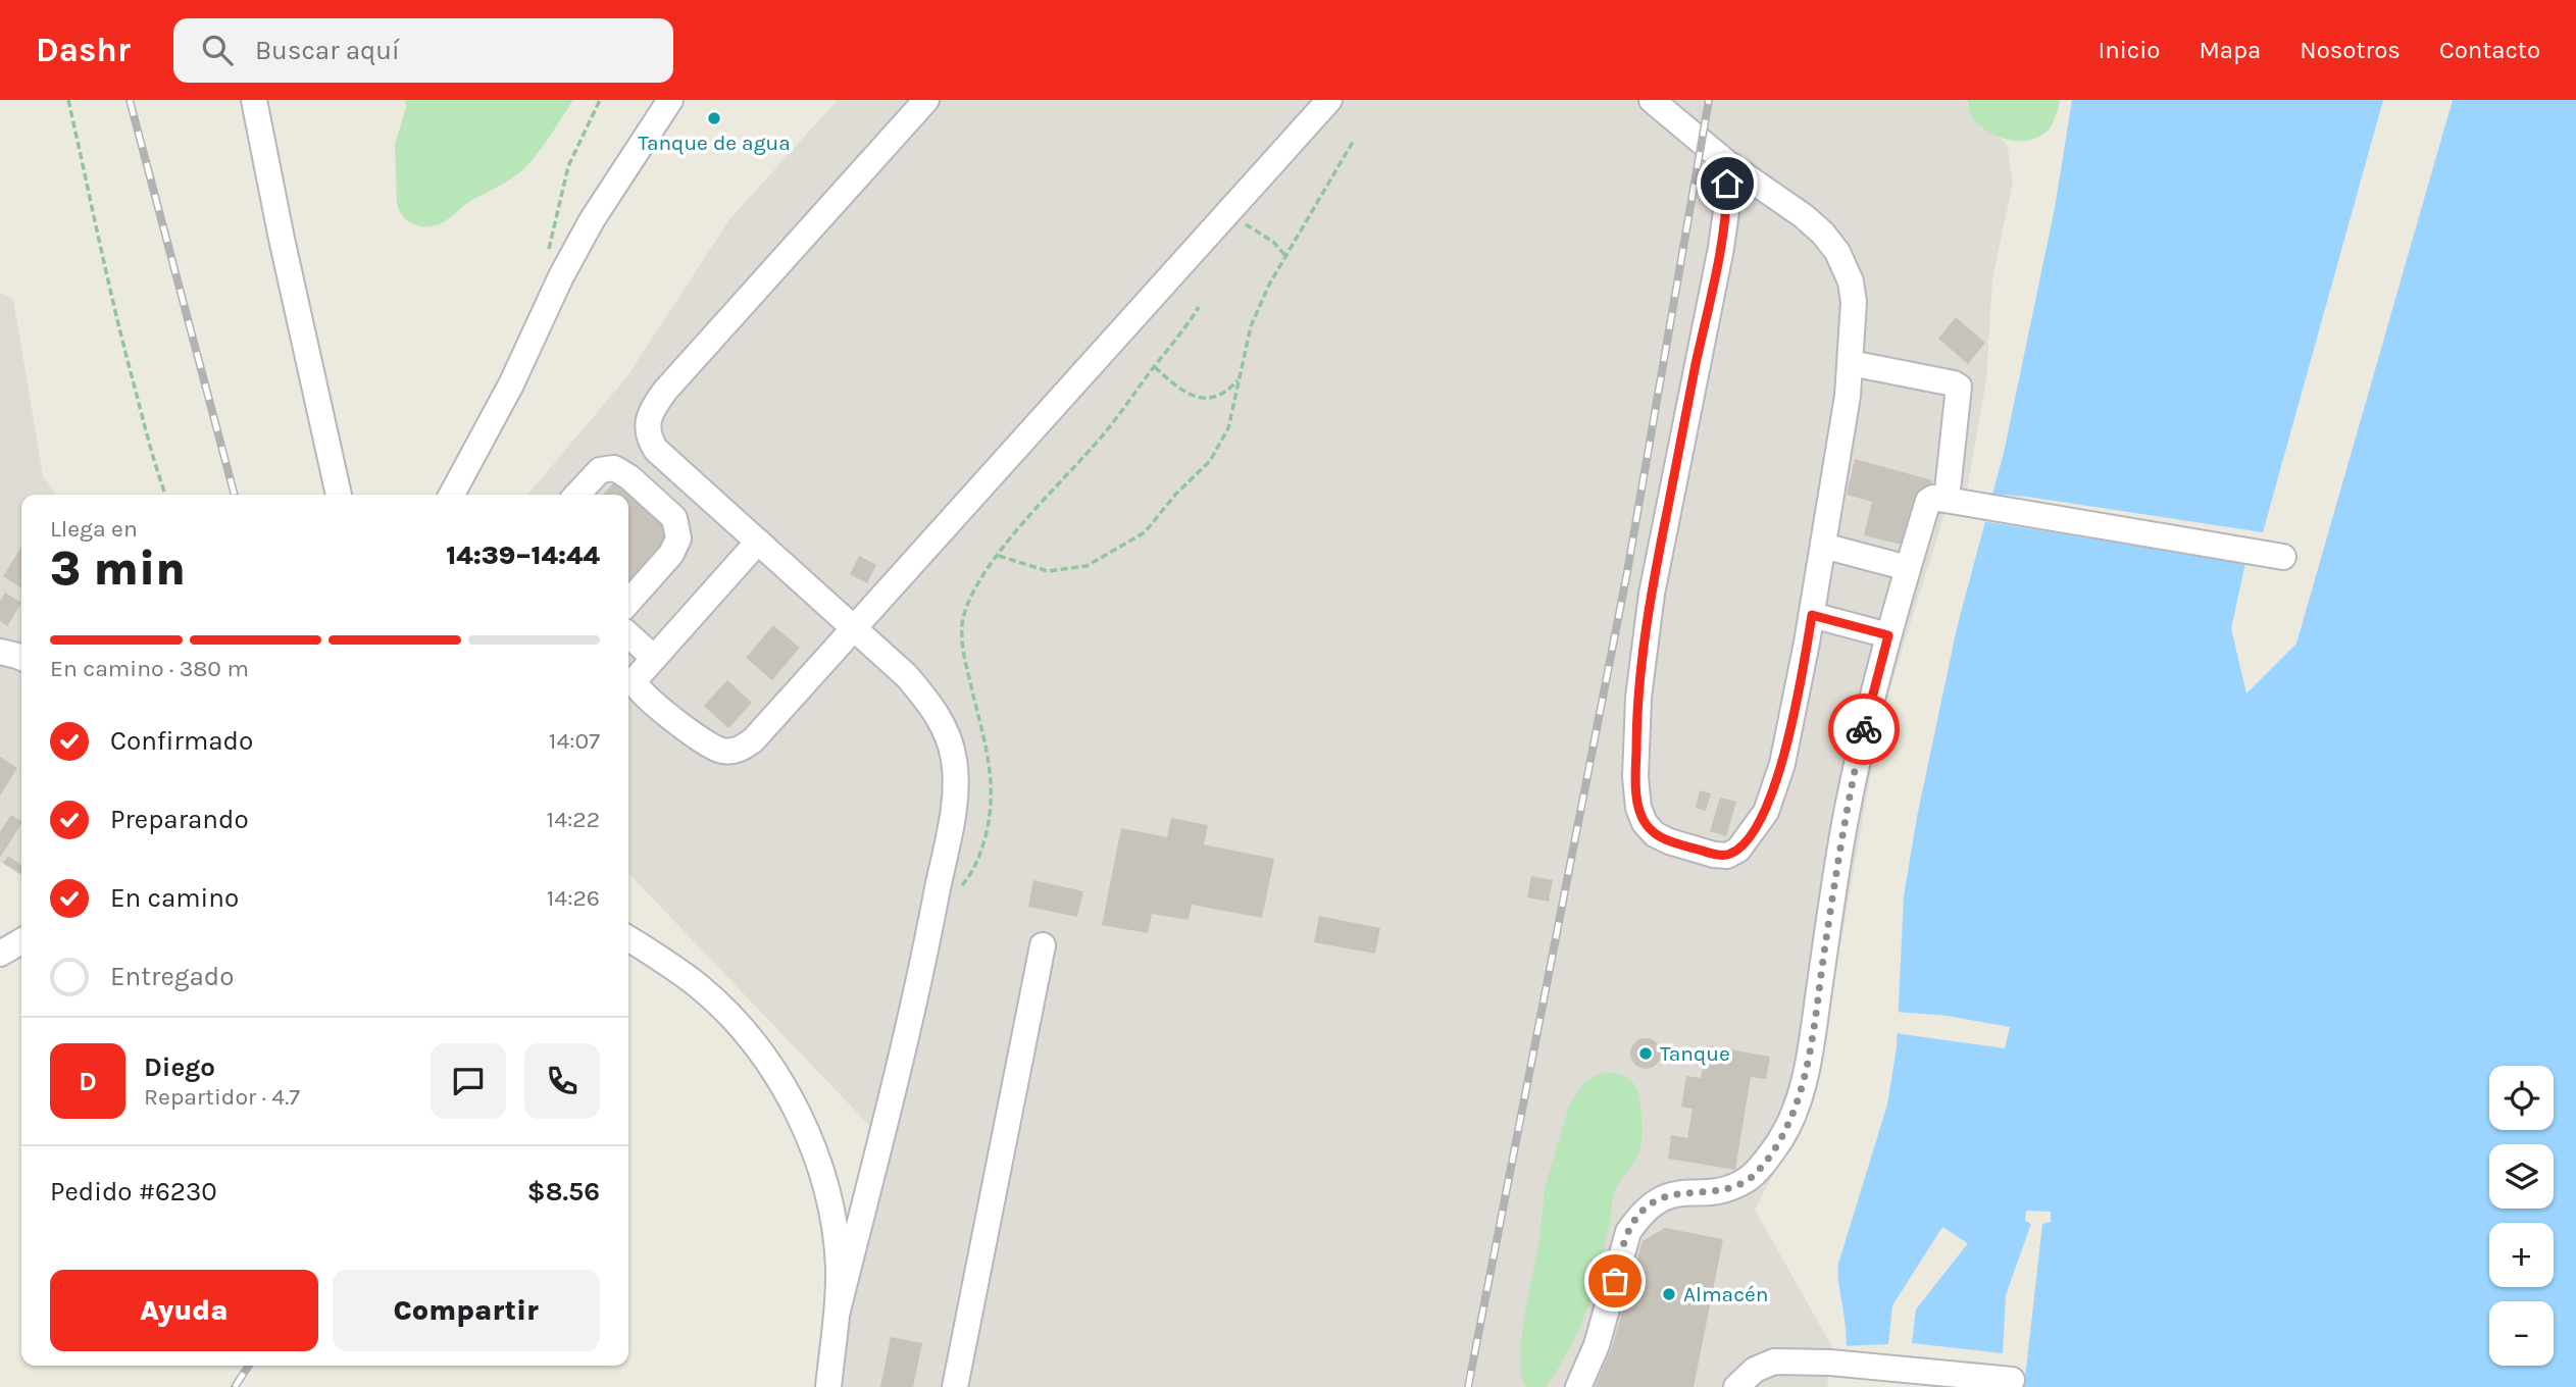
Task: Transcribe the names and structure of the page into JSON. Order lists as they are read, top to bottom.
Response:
{
  "places": ["Tanque de agua", "Tanque", "Almacén"],
  "page": {
    "header": "Dashr",
    "search": "Buscar aquí",
    "nav": [
      "Inicio",
      "Mapa",
      "Nosotros",
      "Contacto"
    ],
    "heading": ["3 min", "Llega en", "14:39–14:44"],
    "panel": [
      "Diego",
      "Repartidor · 4.7",
      "Pedido #6230",
      "$8.56"
    ],
    "bar": "En camino · 380 m",
    "list": [
      ["Confirmado", "14:07"],
      ["Preparando", "14:22"],
      ["En camino", "14:26"],
      "Entregado"
    ],
    "round": "D",
    "map_buttons": ["+", "−"],
    "buttons": ["Ayuda", "Compartir"]
  }
}
